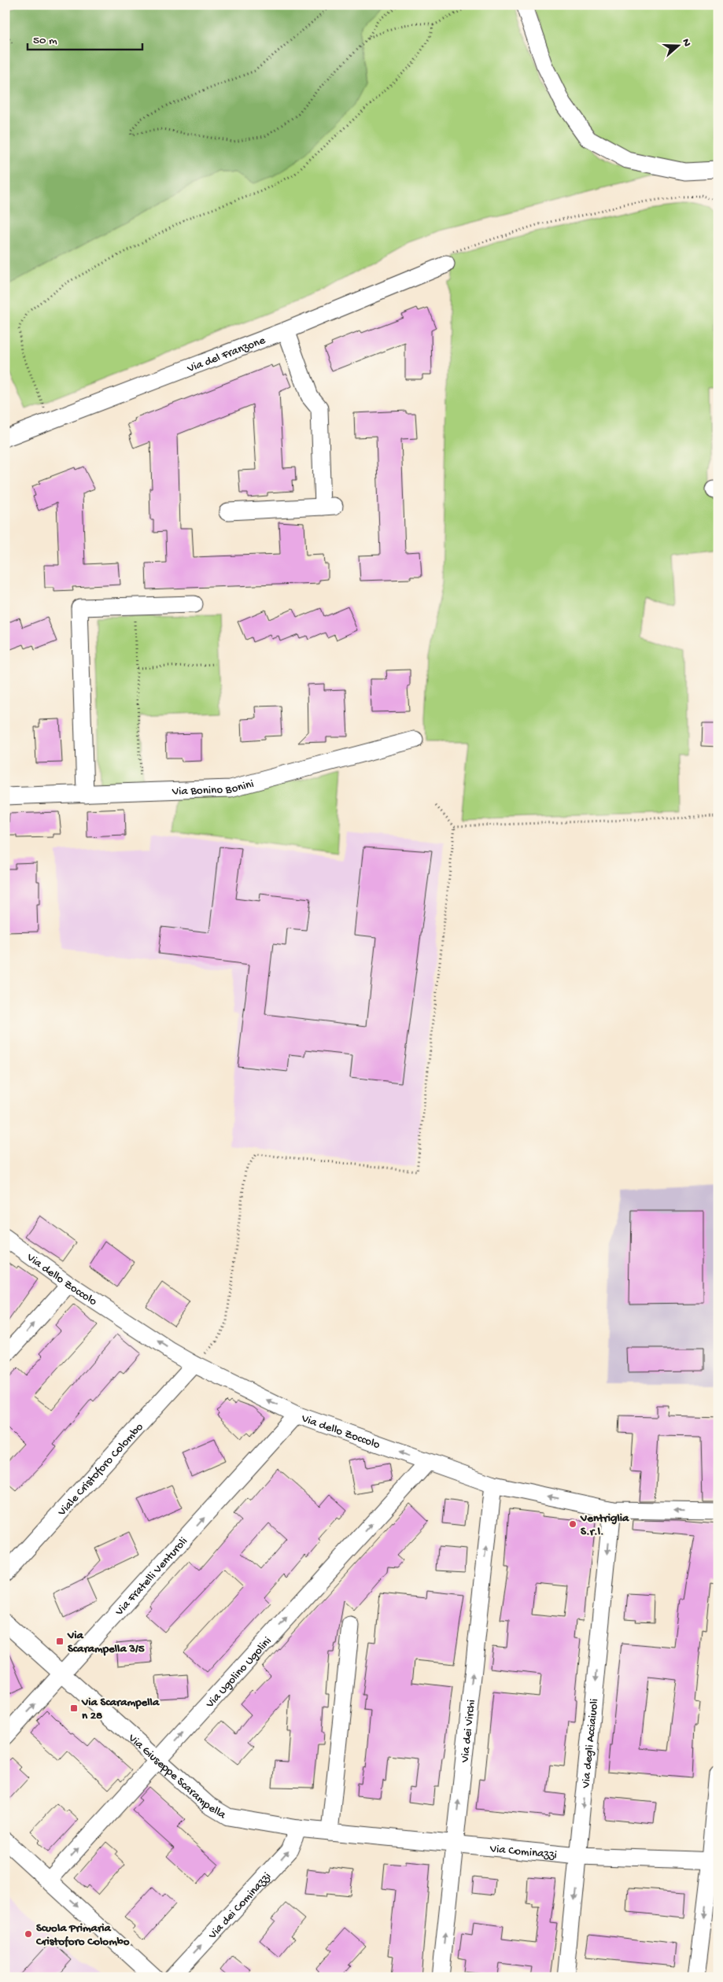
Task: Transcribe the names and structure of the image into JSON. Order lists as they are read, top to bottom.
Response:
{
  "streets": {
    "street": [
      "Via del Franzone",
      "Via Bonino Bonini",
      "Via dello Zoccolo",
      "Viale Cristoforo Colombo",
      "Via Fratelli Venturoli",
      "Via Ugolino Ugolini",
      "Via dei Virchi",
      "Via degli Acciaiuoli",
      "Via Giuseppe Scarampella",
      "Via Cominazzi",
      "Via dei Cominazzi"
    ]
  },
  "crossings": [
    ["Via dello Zoccolo", "Viale Cristoforo Colombo"],
    ["Via dello Zoccolo", "Via Fratelli Venturoli"],
    ["Via dello Zoccolo", "Via Ugolino Ugolini"],
    ["Via dello Zoccolo", "Via dei Virchi"],
    ["Via dello Zoccolo", "Via degli Acciaiuoli"],
    ["Via Fratelli Venturoli", "Via Giuseppe Scarampella"],
    ["Via Ugolino Ugolini", "Via Giuseppe Scarampella"],
    ["Via dei Virchi", "Via Cominazzi"],
    ["Via degli Acciaiuoli", "Via Cominazzi"],
    ["Via Giuseppe Scarampella", "Via Cominazzi"],
    ["Via Giuseppe Scarampella", "Via dei Cominazzi"],
    ["Via Cominazzi", "Via dei Cominazzi"]
  ],
  "one_way": [
    "Via dello Zoccolo",
    "Via Fratelli Venturoli",
    "Via Ugolino Ugolini",
    "Via dei Cominazzi"
  ],
  "places": {
    "other": ["Ventriglia S.r.l.", "Scuola Primaria Cristoforo Colombo"],
    "transit": ["Via Scarampella 3/5", "Via Scarampella n 28"]
  },
  "scale_bar": "50 m",
  "north": "right"
}
